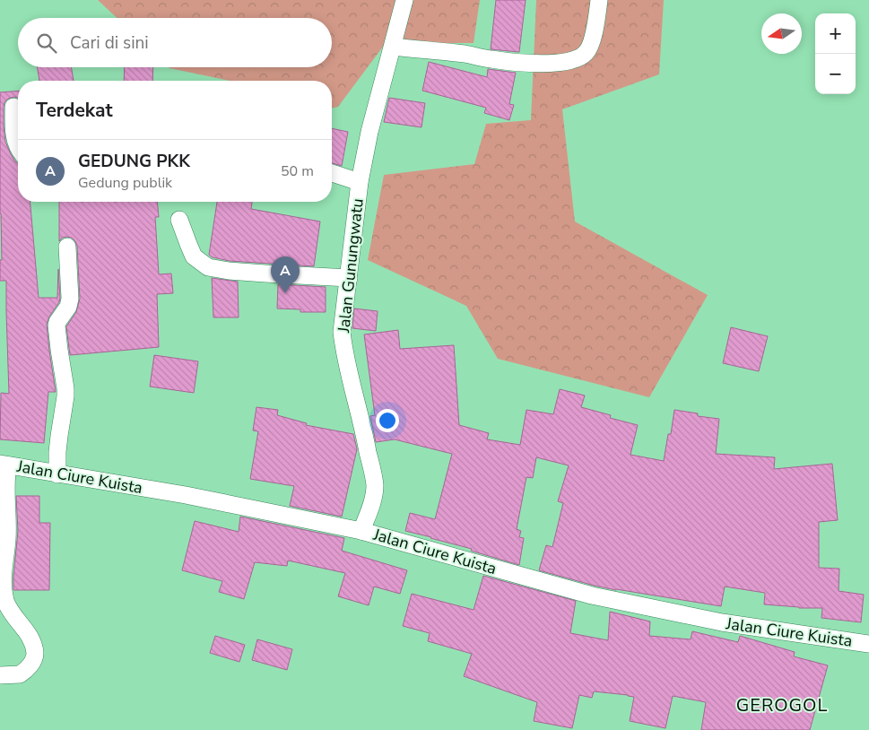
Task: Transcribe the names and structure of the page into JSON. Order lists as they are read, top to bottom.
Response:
{
  "streets": {
    "street": ["Jalan Gunungwatu", "Jalan Ciure Kuista"]
  },
  "crossings": [
    ["Jalan Gunungwatu", "Jalan Ciure Kuista"]
  ],
  "districts": ["GEROGOL"],
  "north": "left",
  "page": {
    "map_buttons": ["+", "−"],
    "search": "Cari di sini",
    "heading": "Terdekat",
    "list": [
      {
        "mark": "A",
        "name": "GEDUNG PKK",
        "note": "Gedung publik",
        "value": "50 m"
      }
    ],
    "pins": "A"
  }
}
